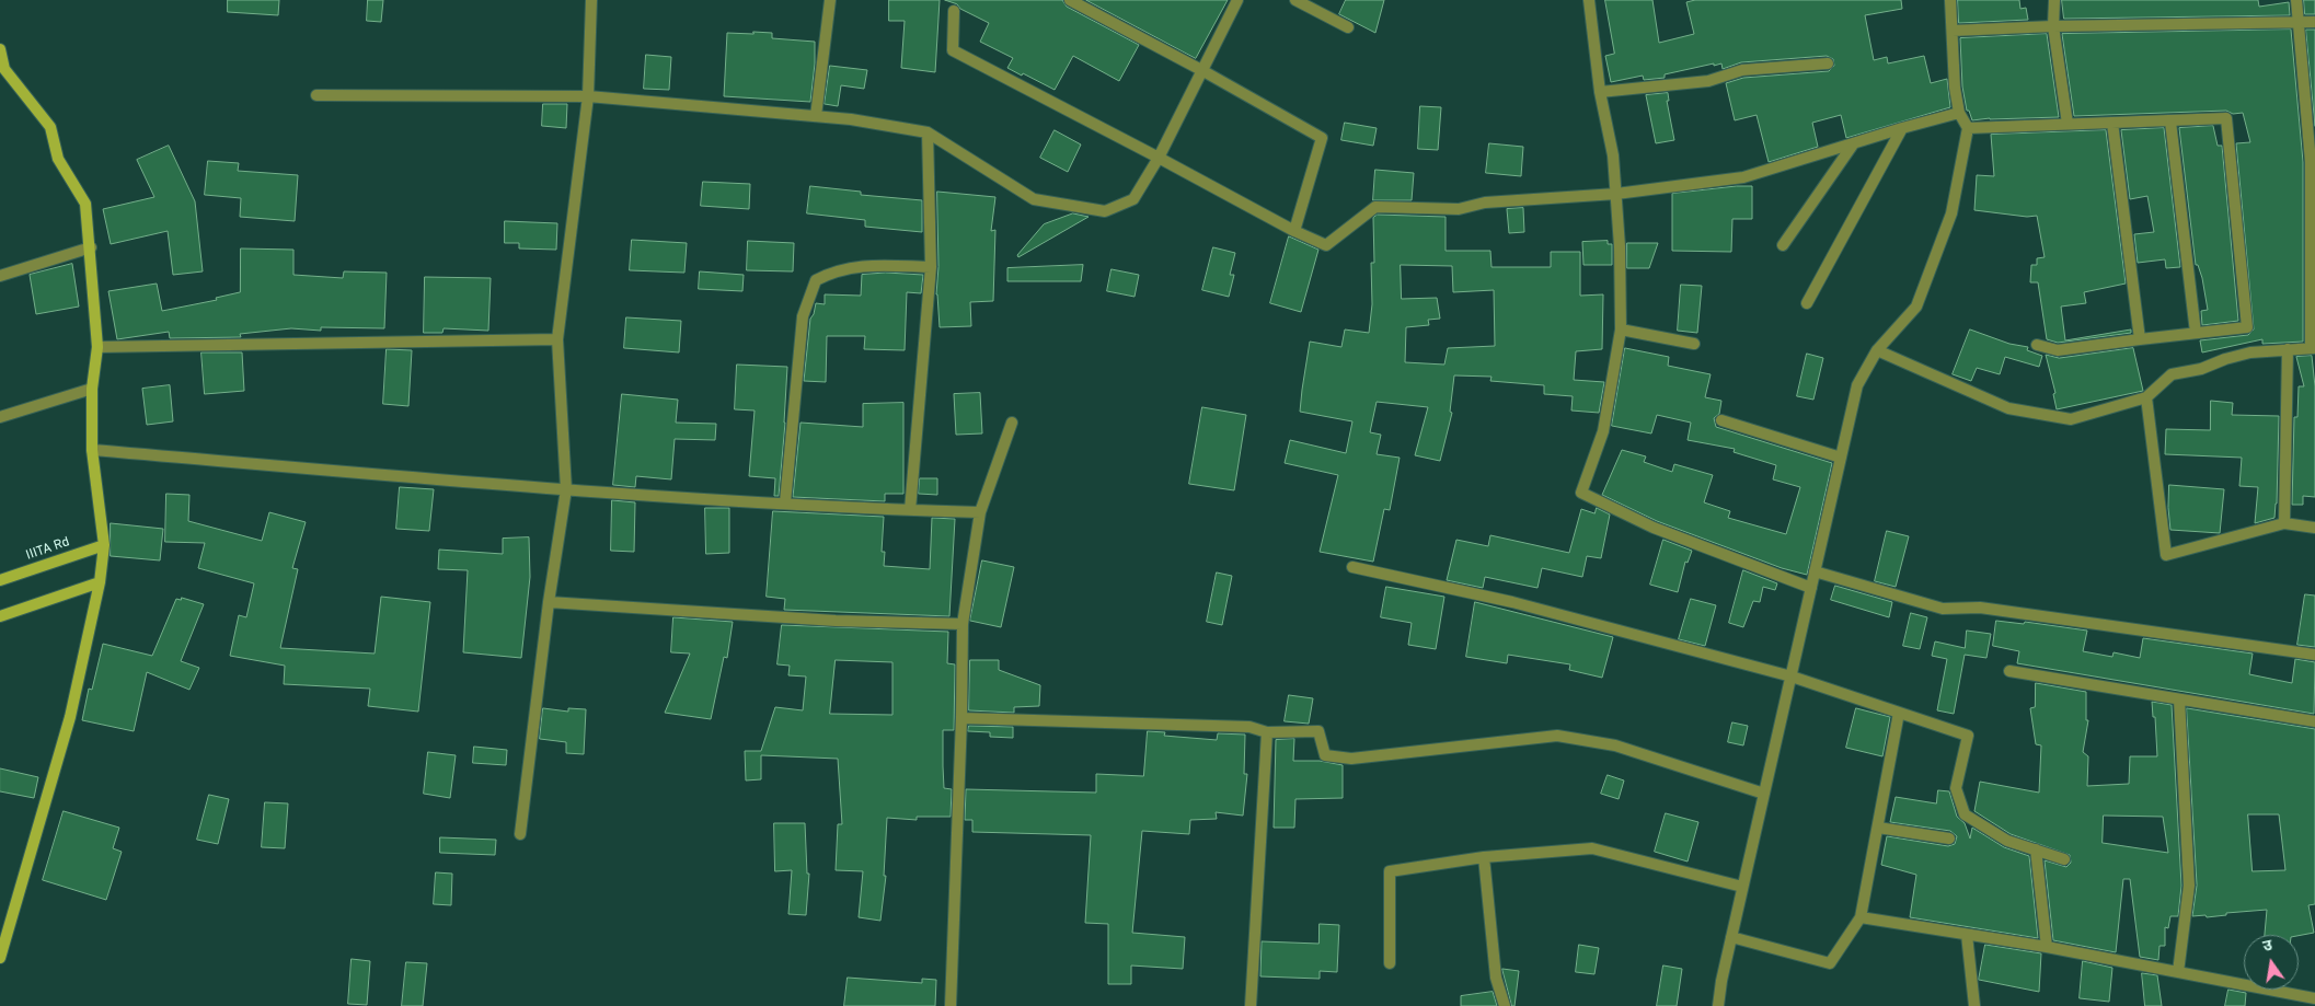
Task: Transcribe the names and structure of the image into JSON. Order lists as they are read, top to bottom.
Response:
{
  "streets": {
    "street": ["IIITA Rd"]
  },
  "north": "top"
}
